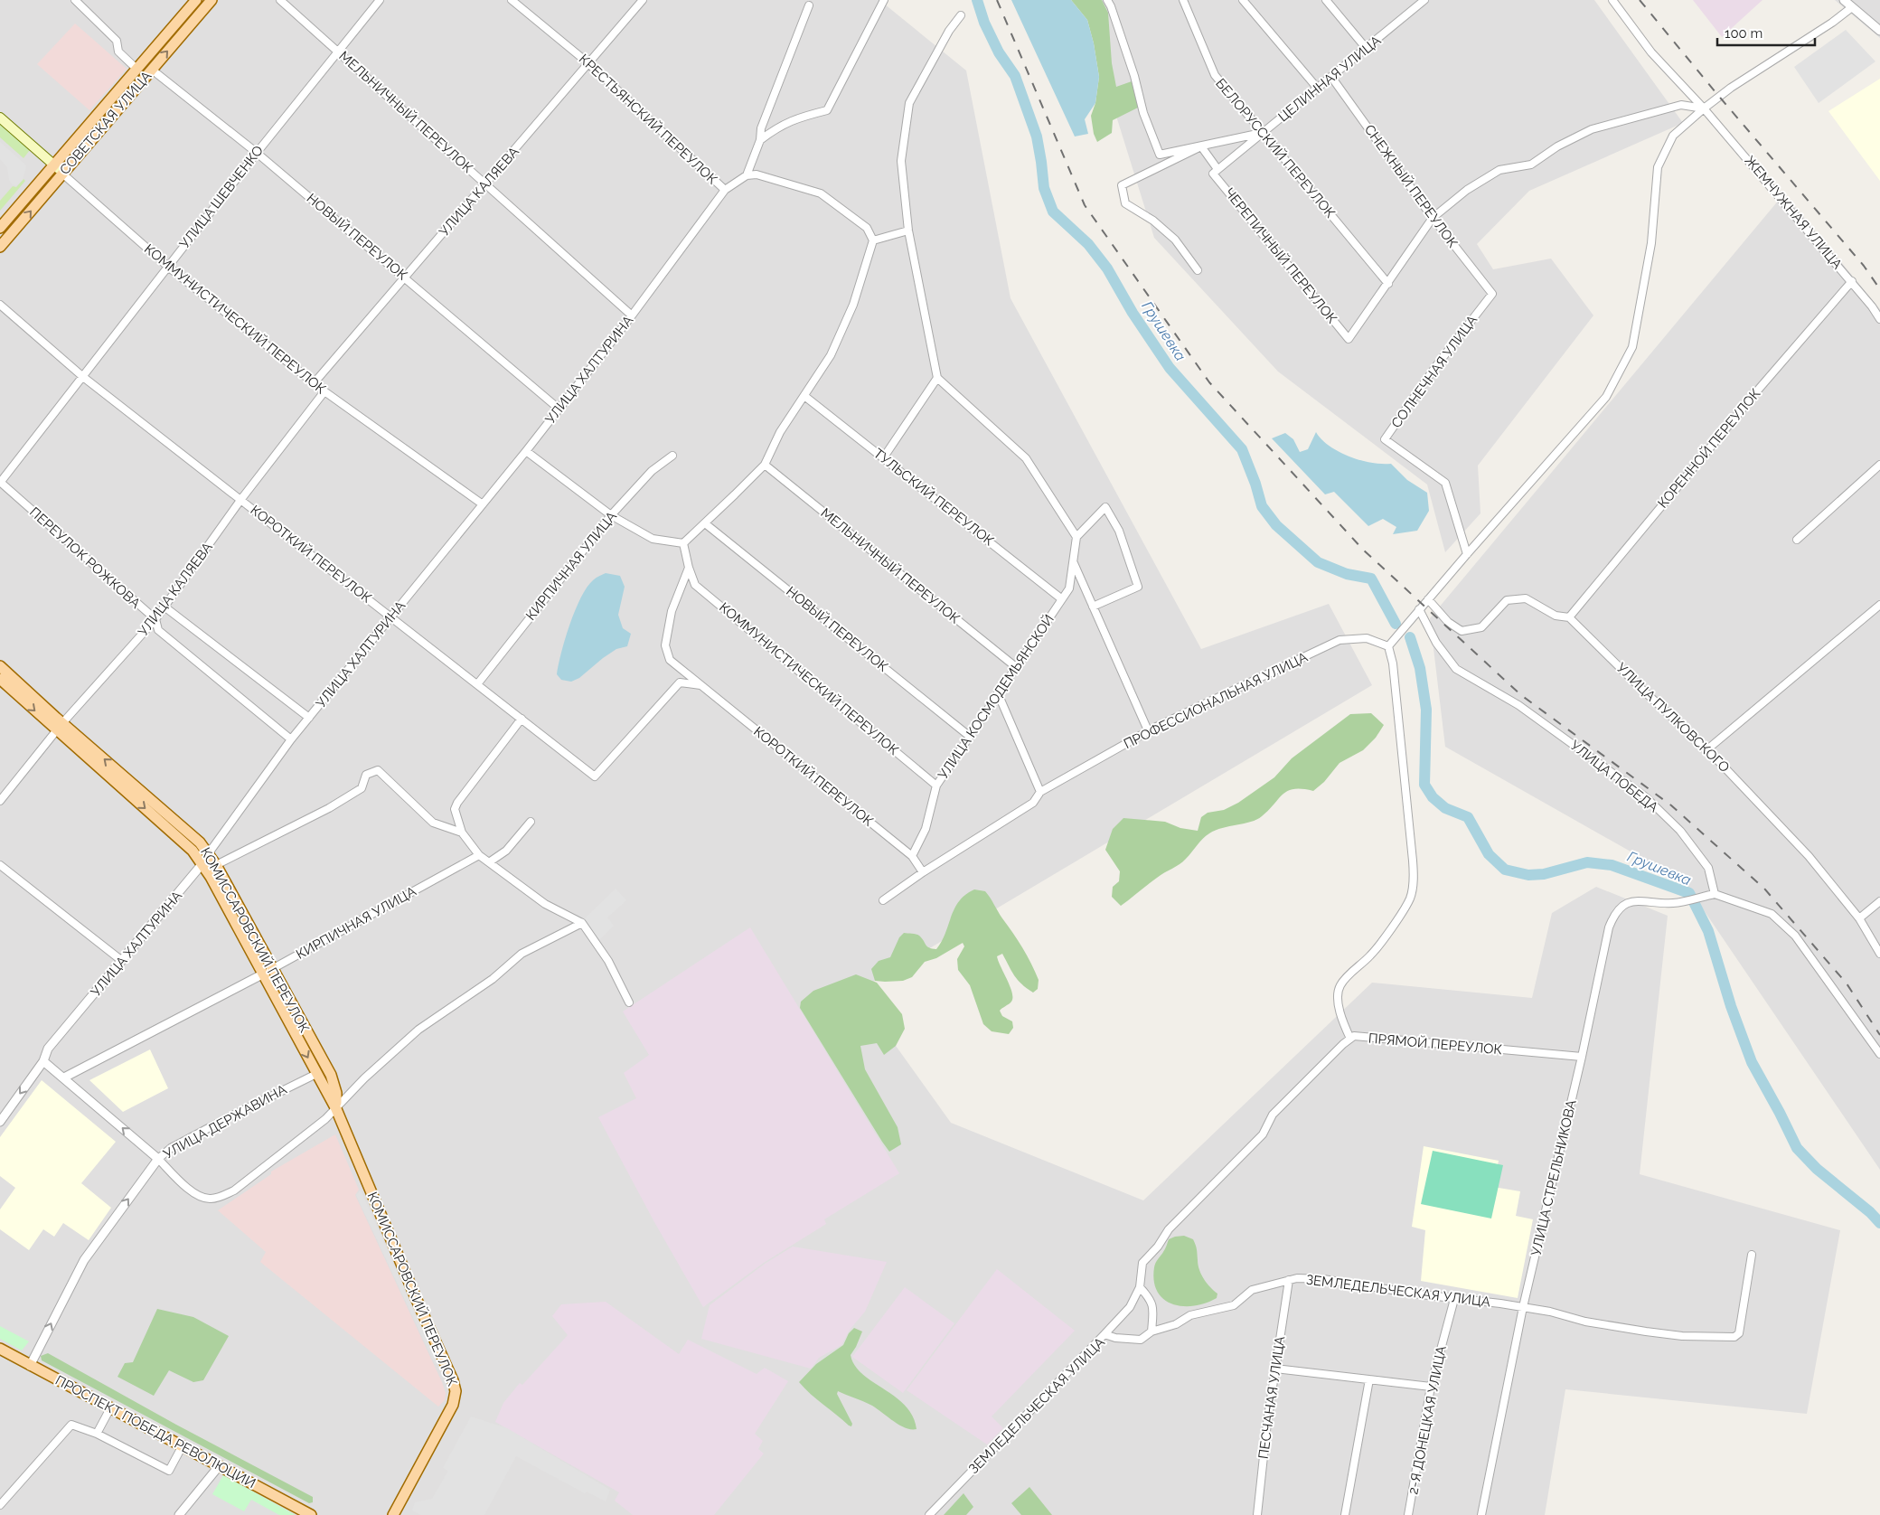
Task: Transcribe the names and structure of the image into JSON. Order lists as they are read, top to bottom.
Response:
{
  "streets": {
    "main road": [
      "СОВЕТСКАЯ УЛИЦА",
      "КОММУНИСТИЧЕСКИЙ ПЕРЕУЛОК",
      "КОМИССАРОВСКИЙ ПЕРЕУЛОК",
      "ПРОСПЕКТ ПОБЕДА РЕВОЛЮЦИИ"
    ],
    "street": [
      "ЦЕЛИННАЯ УЛИЦА",
      "МЕЛЬНИЧНЫЙ ПЕРЕУЛОК",
      "КРЕСТЬЯНСКИЙ ПЕРЕУЛОК",
      "БЕЛОРУССКИЙ ПЕРЕУЛОК",
      "СНЕЖНЫЙ ПЕРЕУЛОК",
      "УЛИЦА КАЛЯЕВА",
      "УЛИЦА ШЕВЧЕНКО",
      "ЖЕМЧУЖНАЯ УЛИЦА",
      "НОВЫЙ ПЕРЕУЛОК",
      "ЧЕРЕПИЧНЫЙ ПЕРЕУЛОК",
      "УЛИЦА ХАЛТУРИНА",
      "СОЛНЕЧНАЯ УЛИЦА",
      "КОРЕННОЙ ПЕРЕУЛОК",
      "ТУЛЬСКИЙ ПЕРЕУЛОК",
      "КОРОТКИЙ ПЕРЕУЛОК",
      "ПЕРЕУЛОК РОЖКОВА",
      "КИРПИЧНАЯ УЛИЦА",
      "УЛИЦА КОСМОДЕМЬЯНСКОЙ",
      "ПРОФЕССИОНАЛЬНАЯ УЛИЦА",
      "УЛИЦА ПУЛКОВСКОГО",
      "УЛИЦА ПОБЕДА",
      "ПРЯМОЙ ПЕРЕУЛОК",
      "УЛИЦА ДЕРЖАВИНА",
      "УЛИЦА СТРЕЛЬНИКОВА",
      "ЗЕМЛЕДЕЛЬЧЕСКАЯ УЛИЦА",
      "ПЕСЧАНАЯ УЛИЦА",
      "2-Я ДОНЕЦКАЯ УЛИЦА"
    ]
  },
  "crossings": [
    ["ЦЕЛИННАЯ УЛИЦА", "БЕЛОРУССКИЙ ПЕРЕУЛОК"],
    ["ЦЕЛИННАЯ УЛИЦА", "СНЕЖНЫЙ ПЕРЕУЛОК"],
    ["ЦЕЛИННАЯ УЛИЦА", "ЧЕРЕПИЧНЫЙ ПЕРЕУЛОК"],
    ["МЕЛЬНИЧНЫЙ ПЕРЕУЛОК", "УЛИЦА КАЛЯЕВА"],
    ["МЕЛЬНИЧНЫЙ ПЕРЕУЛОК", "УЛИЦА ШЕВЧЕНКО"],
    ["МЕЛЬНИЧНЫЙ ПЕРЕУЛОК", "УЛИЦА ХАЛТУРИНА"],
    ["МЕЛЬНИЧНЫЙ ПЕРЕУЛОК", "УЛИЦА КОСМОДЕМЬЯНСКОЙ"],
    ["КРЕСТЬЯНСКИЙ ПЕРЕУЛОК", "УЛИЦА КАЛЯЕВА"],
    ["КРЕСТЬЯНСКИЙ ПЕРЕУЛОК", "УЛИЦА ХАЛТУРИНА"],
    ["СОВЕТСКАЯ УЛИЦА", "НОВЫЙ ПЕРЕУЛОК"],
    ["СОВЕТСКАЯ УЛИЦА", "КОММУНИСТИЧЕСКИЙ ПЕРЕУЛОК"],
    ["БЕЛОРУССКИЙ ПЕРЕУЛОК", "ЧЕРЕПИЧНЫЙ ПЕРЕУЛОК"],
    ["СНЕЖНЫЙ ПЕРЕУЛОК", "СОЛНЕЧНАЯ УЛИЦА"],
    ["УЛИЦА КАЛЯЕВА", "НОВЫЙ ПЕРЕУЛОК"],
    ["УЛИЦА КАЛЯЕВА", "КОММУНИСТИЧЕСКИЙ ПЕРЕУЛОК"],
    ["УЛИЦА КАЛЯЕВА", "КОРОТКИЙ ПЕРЕУЛОК"],
    ["УЛИЦА КАЛЯЕВА", "ПЕРЕУЛОК РОЖКОВА"],
    ["УЛИЦА КАЛЯЕВА", "КОМИССАРОВСКИЙ ПЕРЕУЛОК"],
    ["УЛИЦА ШЕВЧЕНКО", "НОВЫЙ ПЕРЕУЛОК"],
    ["УЛИЦА ШЕВЧЕНКО", "КОММУНИСТИЧЕСКИЙ ПЕРЕУЛОК"],
    ["УЛИЦА ШЕВЧЕНКО", "КОРОТКИЙ ПЕРЕУЛОК"],
    ["УЛИЦА ШЕВЧЕНКО", "ПЕРЕУЛОК РОЖКОВА"],
    ["ЖЕМЧУЖНАЯ УЛИЦА", "КОРЕННОЙ ПЕРЕУЛОК"],
    ["НОВЫЙ ПЕРЕУЛОК", "УЛИЦА ХАЛТУРИНА"],
    ["НОВЫЙ ПЕРЕУЛОК", "УЛИЦА КОСМОДЕМЬЯНСКОЙ"],
    ["КОММУНИСТИЧЕСКИЙ ПЕРЕУЛОК", "УЛИЦА ХАЛТУРИНА"],
    ["КОММУНИСТИЧЕСКИЙ ПЕРЕУЛОК", "КОРОТКИЙ ПЕРЕУЛОК"],
    ["КОММУНИСТИЧЕСКИЙ ПЕРЕУЛОК", "УЛИЦА КОСМОДЕМЬЯНСКОЙ"],
    ["УЛИЦА ХАЛТУРИНА", "КОРОТКИЙ ПЕРЕУЛОК"],
    ["УЛИЦА ХАЛТУРИНА", "ПЕРЕУЛОК РОЖКОВА"],
    ["УЛИЦА ХАЛТУРИНА", "КОМИССАРОВСКИЙ ПЕРЕУЛОК"],
    ["КОРЕННОЙ ПЕРЕУЛОК", "УЛИЦА ПУЛКОВСКОГО"],
    ["ТУЛЬСКИЙ ПЕРЕУЛОК", "УЛИЦА КОСМОДЕМЬЯНСКОЙ"],
    ["КОРОТКИЙ ПЕРЕУЛОК", "КИРПИЧНАЯ УЛИЦА"],
    ["КОРОТКИЙ ПЕРЕУЛОК", "УЛИЦА КОСМОДЕМЬЯНСКОЙ"],
    ["КОРОТКИЙ ПЕРЕУЛОК", "ПРОФЕССИОНАЛЬНАЯ УЛИЦА"],
    ["КИРПИЧНАЯ УЛИЦА", "КОМИССАРОВСКИЙ ПЕРЕУЛОК"],
    ["УЛИЦА ПОБЕДА", "УЛИЦА СТРЕЛЬНИКОВА"],
    ["КОМИССАРОВСКИЙ ПЕРЕУЛОК", "УЛИЦА ДЕРЖАВИНА"],
    ["ПРЯМОЙ ПЕРЕУЛОК", "УЛИЦА СТРЕЛЬНИКОВА"],
    ["УЛИЦА ДЕРЖАВИНА", "ПРОСПЕКТ ПОБЕДА РЕВОЛЮЦИИ"],
    ["УЛИЦА СТРЕЛЬНИКОВА", "ЗЕМЛЕДЕЛЬЧЕСКАЯ УЛИЦА"],
    ["ЗЕМЛЕДЕЛЬЧЕСКАЯ УЛИЦА", "ПЕСЧАНАЯ УЛИЦА"],
    ["ЗЕМЛЕДЕЛЬЧЕСКАЯ УЛИЦА", "2-Я ДОНЕЦКАЯ УЛИЦА"]
  ],
  "one_way": ["УЛИЦА ДЕРЖАВИНА"],
  "water": ["Грушевка"],
  "scale_bar": "100 m"
}
